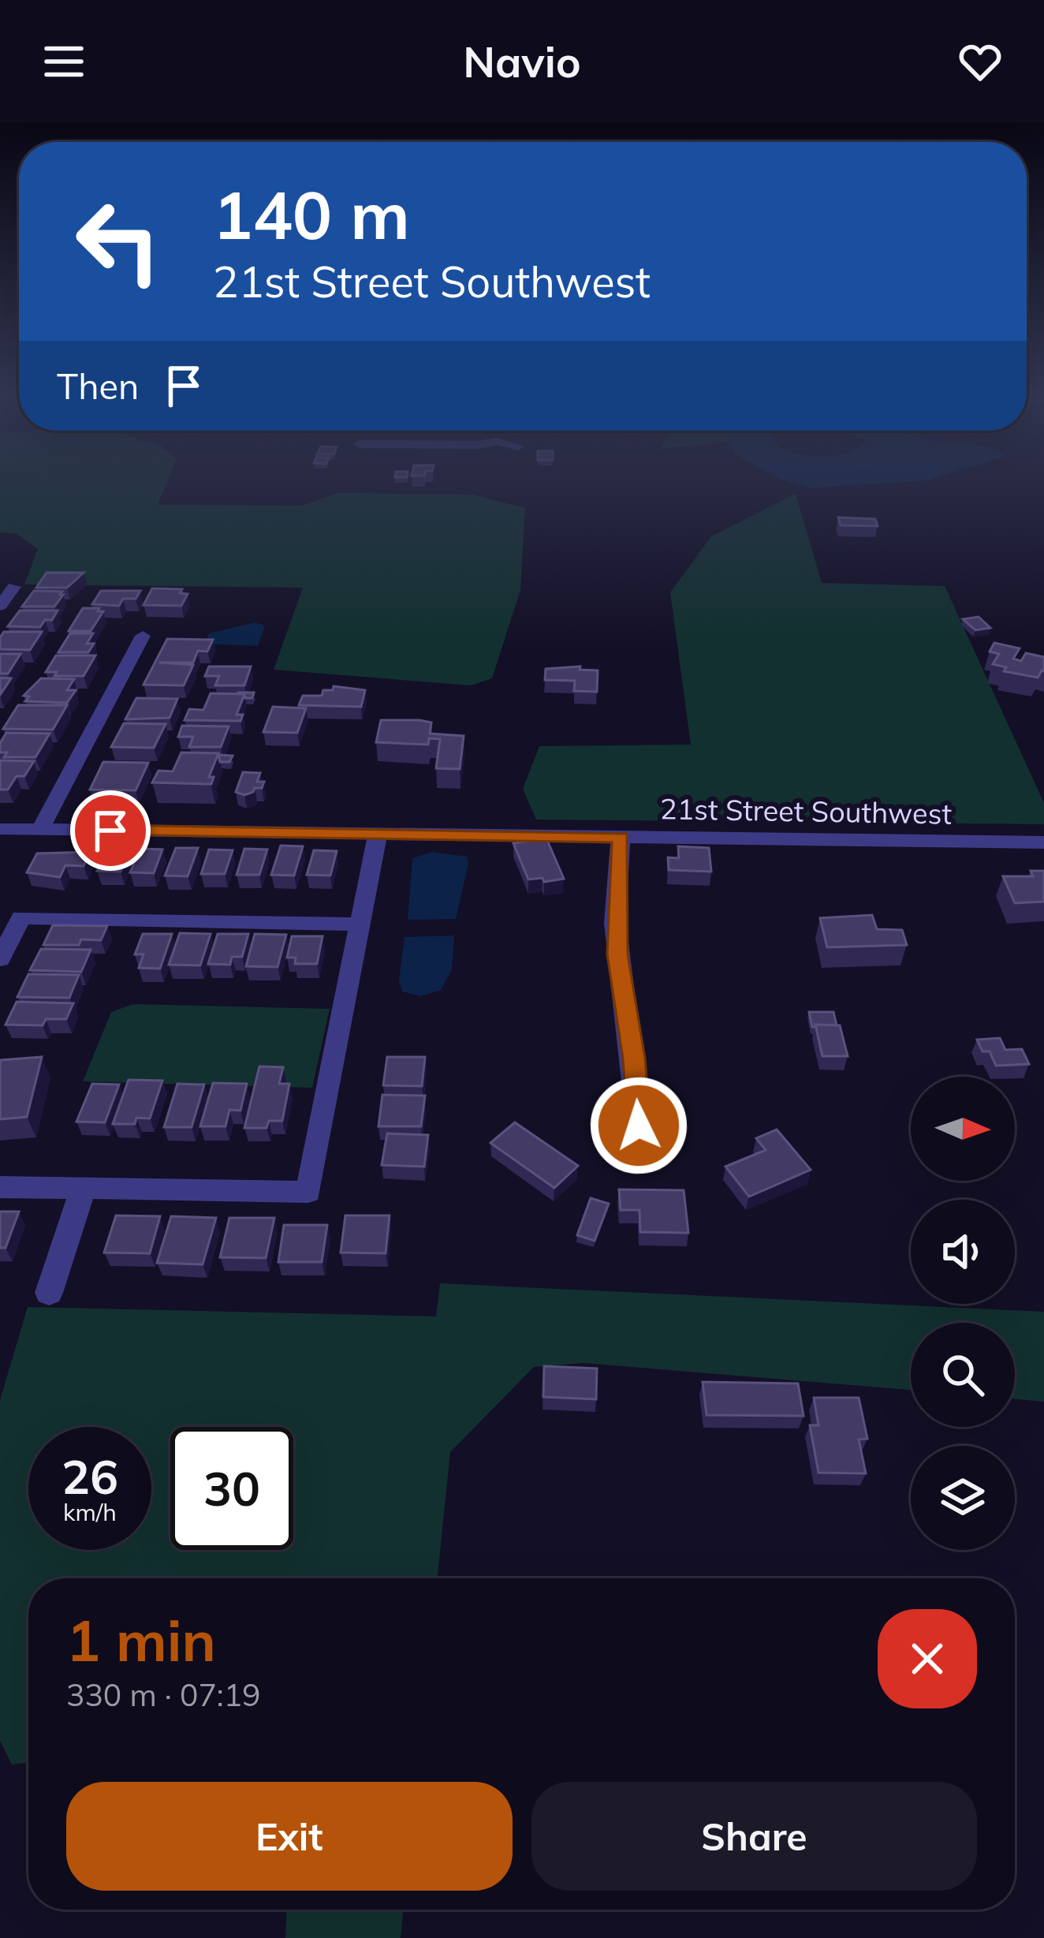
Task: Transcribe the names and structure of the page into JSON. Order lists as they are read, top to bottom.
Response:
{
  "streets": {
    "street": ["21st Street Southwest"]
  },
  "north": "right",
  "page": {
    "header": "Navio",
    "turn": ["140 m", "21st Street Southwest"],
    "then": "Then",
    "speed": "26 km/h",
    "limit": "30",
    "heading": ["1 min", "330 m · 07:19"],
    "buttons": ["Exit", "Share"]
  }
}
